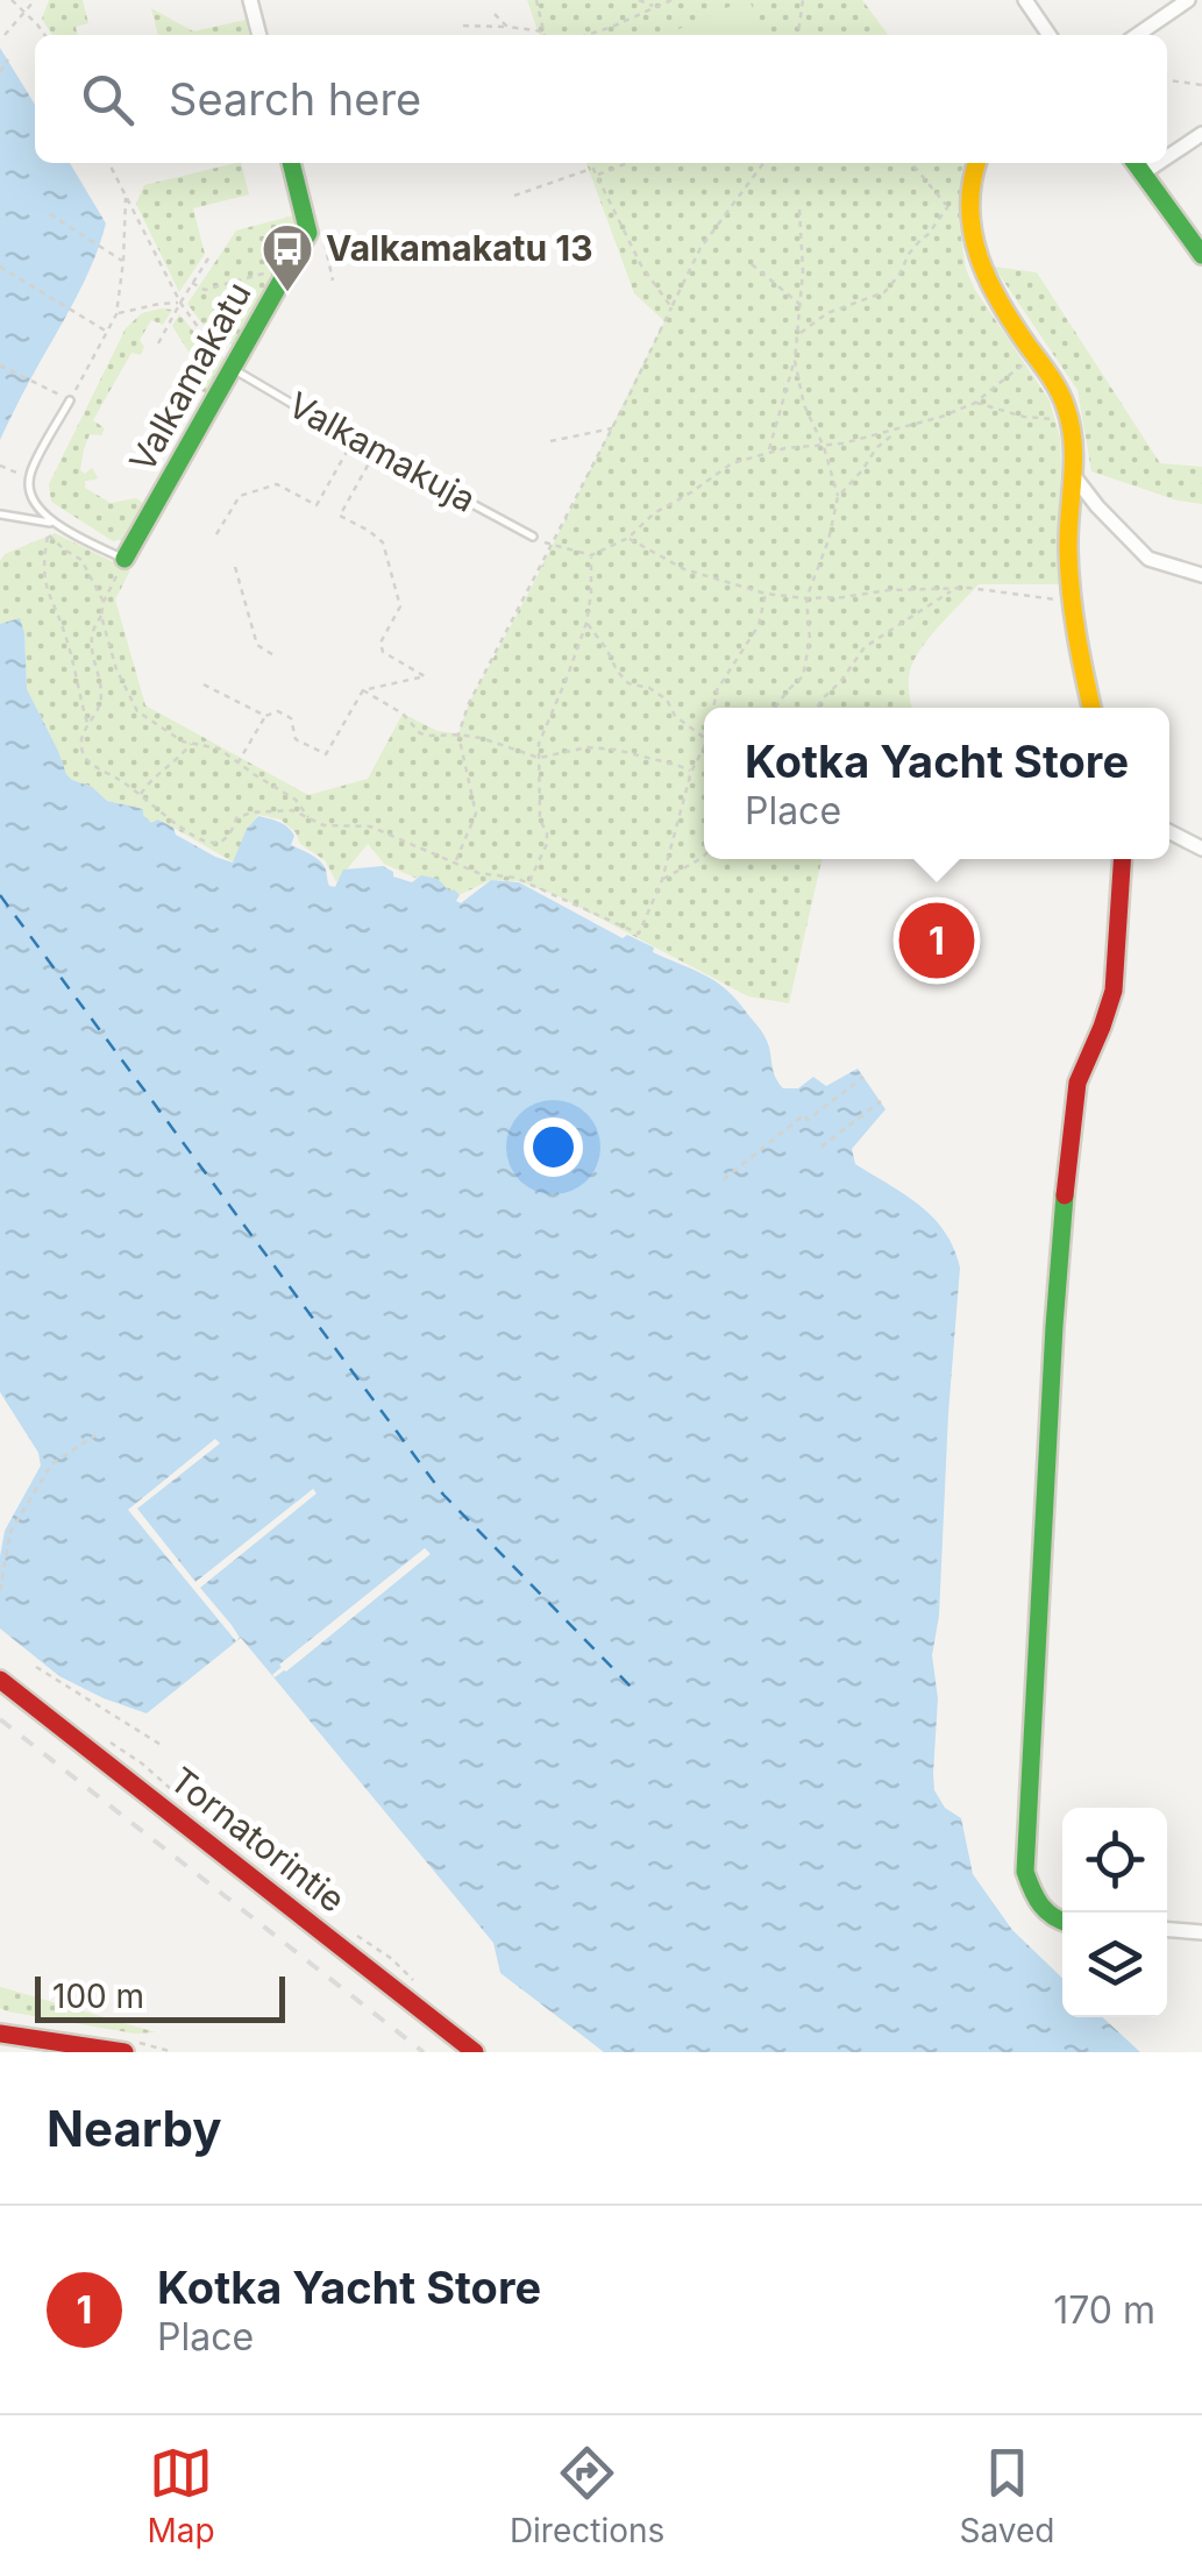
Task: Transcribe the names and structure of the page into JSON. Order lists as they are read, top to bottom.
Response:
{
  "streets": {
    "street": ["Valkamakatu", "Tornatorintie"],
    "lane": ["Valkamakuja"]
  },
  "crossings": [
    ["Valkamakatu", "Valkamakuja"]
  ],
  "places": {
    "bus stop": ["Valkamakatu 13"]
  },
  "scale_bar": "100 m",
  "page": {
    "search": "Search here",
    "popup": ["Kotka Yacht Store", "Place"],
    "pins": "1",
    "scale": "100 m",
    "heading": "Nearby",
    "list": [
      {
        "mark": "1",
        "name": "Kotka Yacht Store",
        "note": "Place",
        "value": "170 m"
      }
    ],
    "nav": ["Map", "Directions", "Saved"]
  }
}
